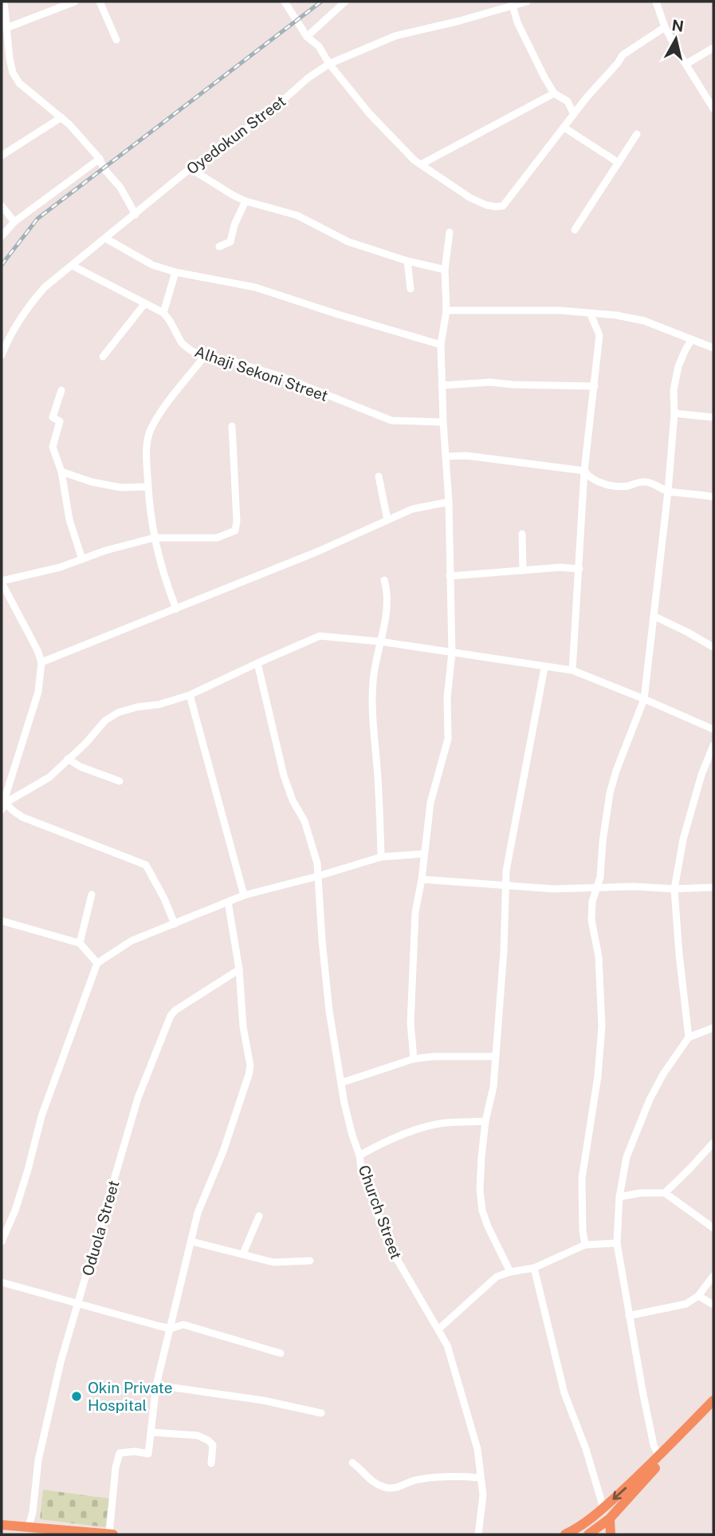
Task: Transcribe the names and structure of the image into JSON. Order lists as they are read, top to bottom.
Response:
{
  "streets": {
    "street": [
      "Oyedokun Street",
      "Alhaji Sekoni Street",
      "Church Street",
      "Oduola Street"
    ]
  },
  "places": ["Okin Private Hospital"],
  "north": "top"
}
